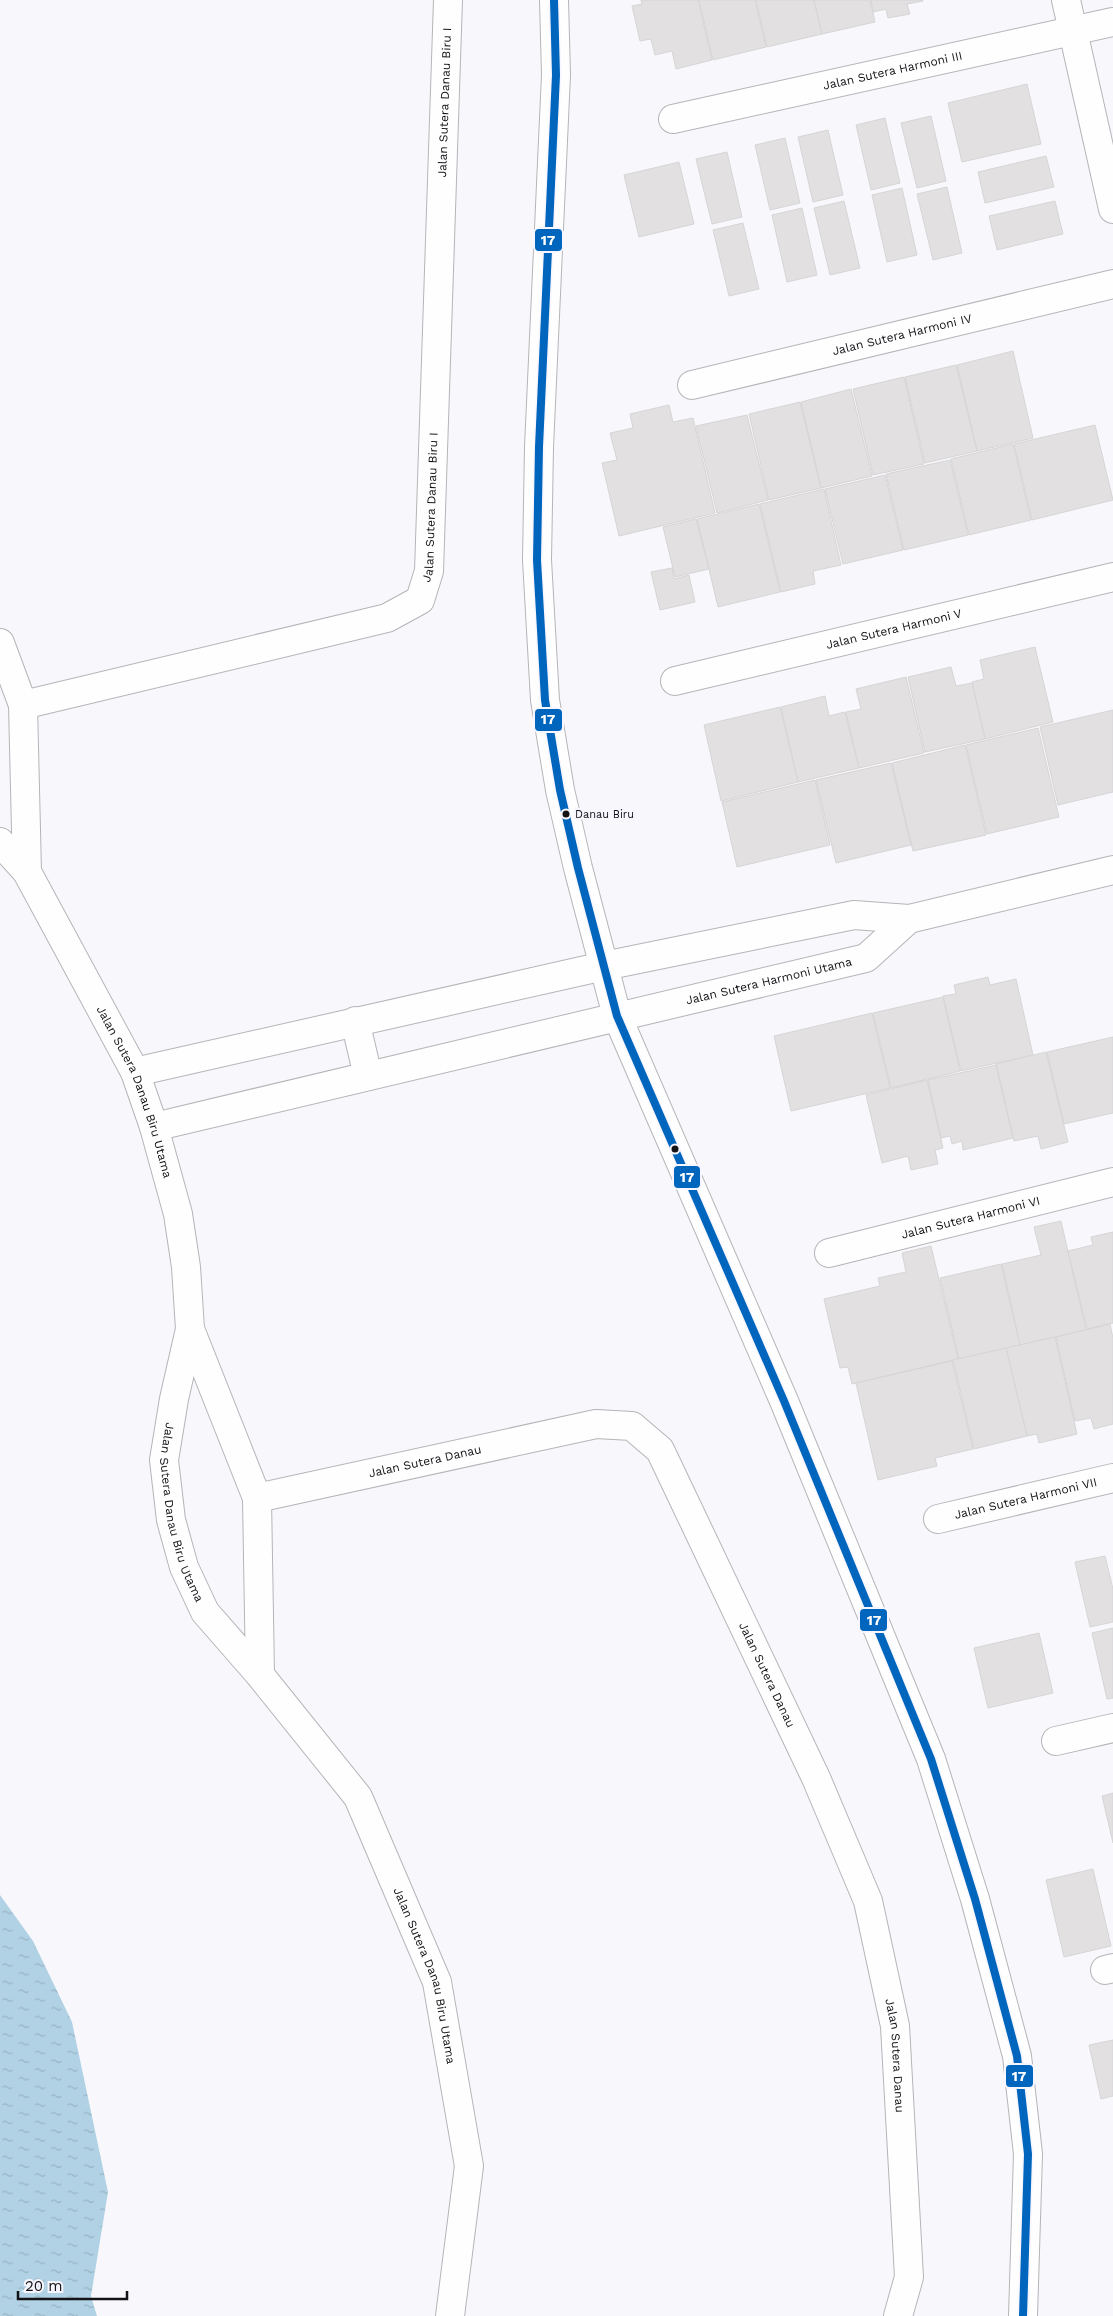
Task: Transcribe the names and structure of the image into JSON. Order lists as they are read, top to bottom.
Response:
{
  "streets": {
    "street": [
      "Jalan Sutera Harmoni III",
      "Jalan Sutera Danau Biru I",
      "Jalan Sutera Harmoni IV",
      "Jalan Sutera Harmoni V",
      "Jalan Sutera Harmoni Utama",
      "Jalan Sutera Danau Biru Utama",
      "Jalan Sutera Harmoni VI",
      "Jalan Sutera Danau",
      "Jalan Sutera Harmoni VII"
    ]
  },
  "crossings": [
    ["Jalan Sutera Danau Biru I", "Jalan Sutera Danau Biru Utama"],
    ["Jalan Sutera Harmoni Utama", "Jalan Sutera Danau Biru Utama"],
    ["Jalan Sutera Danau Biru Utama", "Jalan Sutera Danau"]
  ],
  "places": ["Danau Biru"],
  "lines": ["transit line 17"],
  "scale_bar": "20 m"
}
